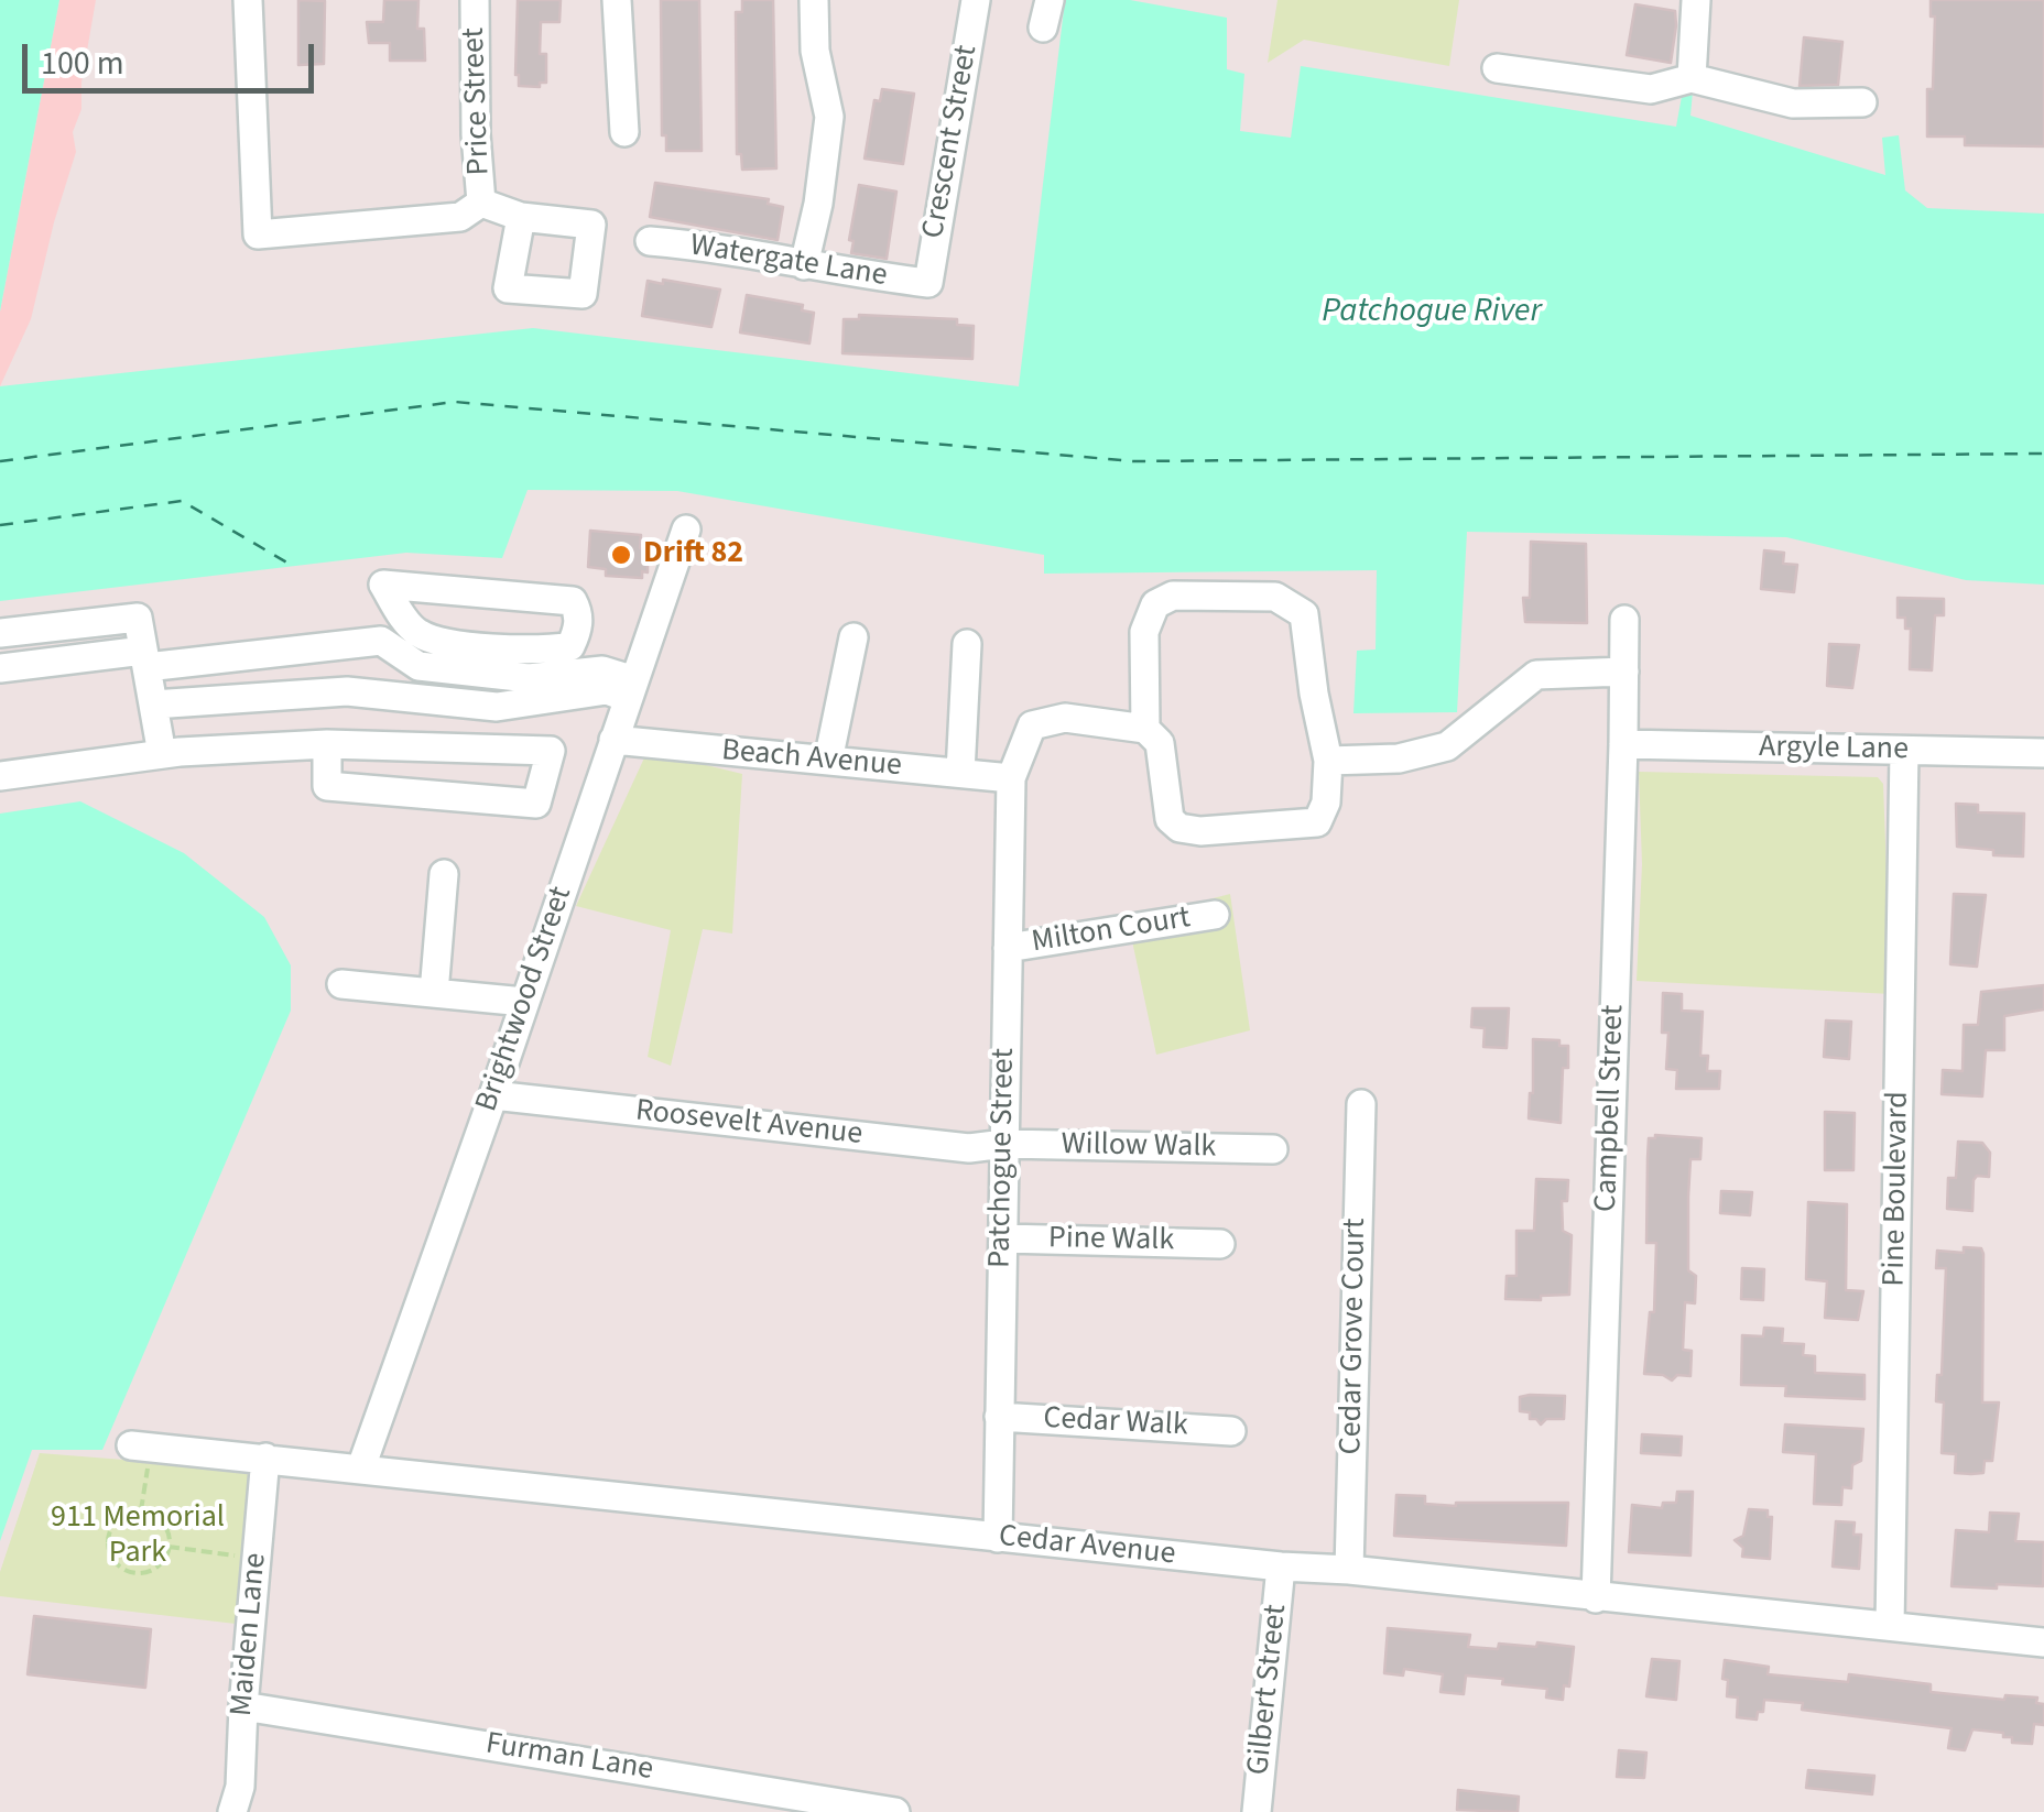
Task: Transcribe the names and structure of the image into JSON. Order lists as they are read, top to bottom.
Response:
{
  "streets": {
    "street": [
      "Price Street",
      "Crescent Street",
      "Watergate Lane",
      "Argyle Lane",
      "Beach Avenue",
      "Milton Court",
      "Brightwood Street",
      "Campbell Street",
      "Roosevelt Avenue",
      "Willow Walk",
      "Patchogue Street",
      "Pine Boulevard",
      "Pine Walk",
      "Cedar Grove Court",
      "Cedar Walk",
      "Cedar Avenue",
      "Maiden Lane",
      "Gilbert Street",
      "Furman Lane"
    ]
  },
  "crossings": [
    ["Crescent Street", "Watergate Lane"],
    ["Argyle Lane", "Campbell Street"],
    ["Argyle Lane", "Pine Boulevard"],
    ["Beach Avenue", "Brightwood Street"],
    ["Beach Avenue", "Patchogue Street"],
    ["Milton Court", "Patchogue Street"],
    ["Brightwood Street", "Roosevelt Avenue"],
    ["Brightwood Street", "Cedar Avenue"],
    ["Campbell Street", "Cedar Avenue"],
    ["Roosevelt Avenue", "Willow Walk"],
    ["Roosevelt Avenue", "Patchogue Street"],
    ["Willow Walk", "Patchogue Street"],
    ["Patchogue Street", "Pine Walk"],
    ["Patchogue Street", "Cedar Walk"],
    ["Patchogue Street", "Cedar Avenue"],
    ["Pine Boulevard", "Cedar Avenue"],
    ["Cedar Grove Court", "Cedar Avenue"],
    ["Cedar Avenue", "Maiden Lane"],
    ["Cedar Avenue", "Gilbert Street"],
    ["Maiden Lane", "Furman Lane"]
  ],
  "water": ["Patchogue River"],
  "parks": ["911 Memorial Park"],
  "places": ["Drift 82"],
  "scale_bar": "100 m"
}
